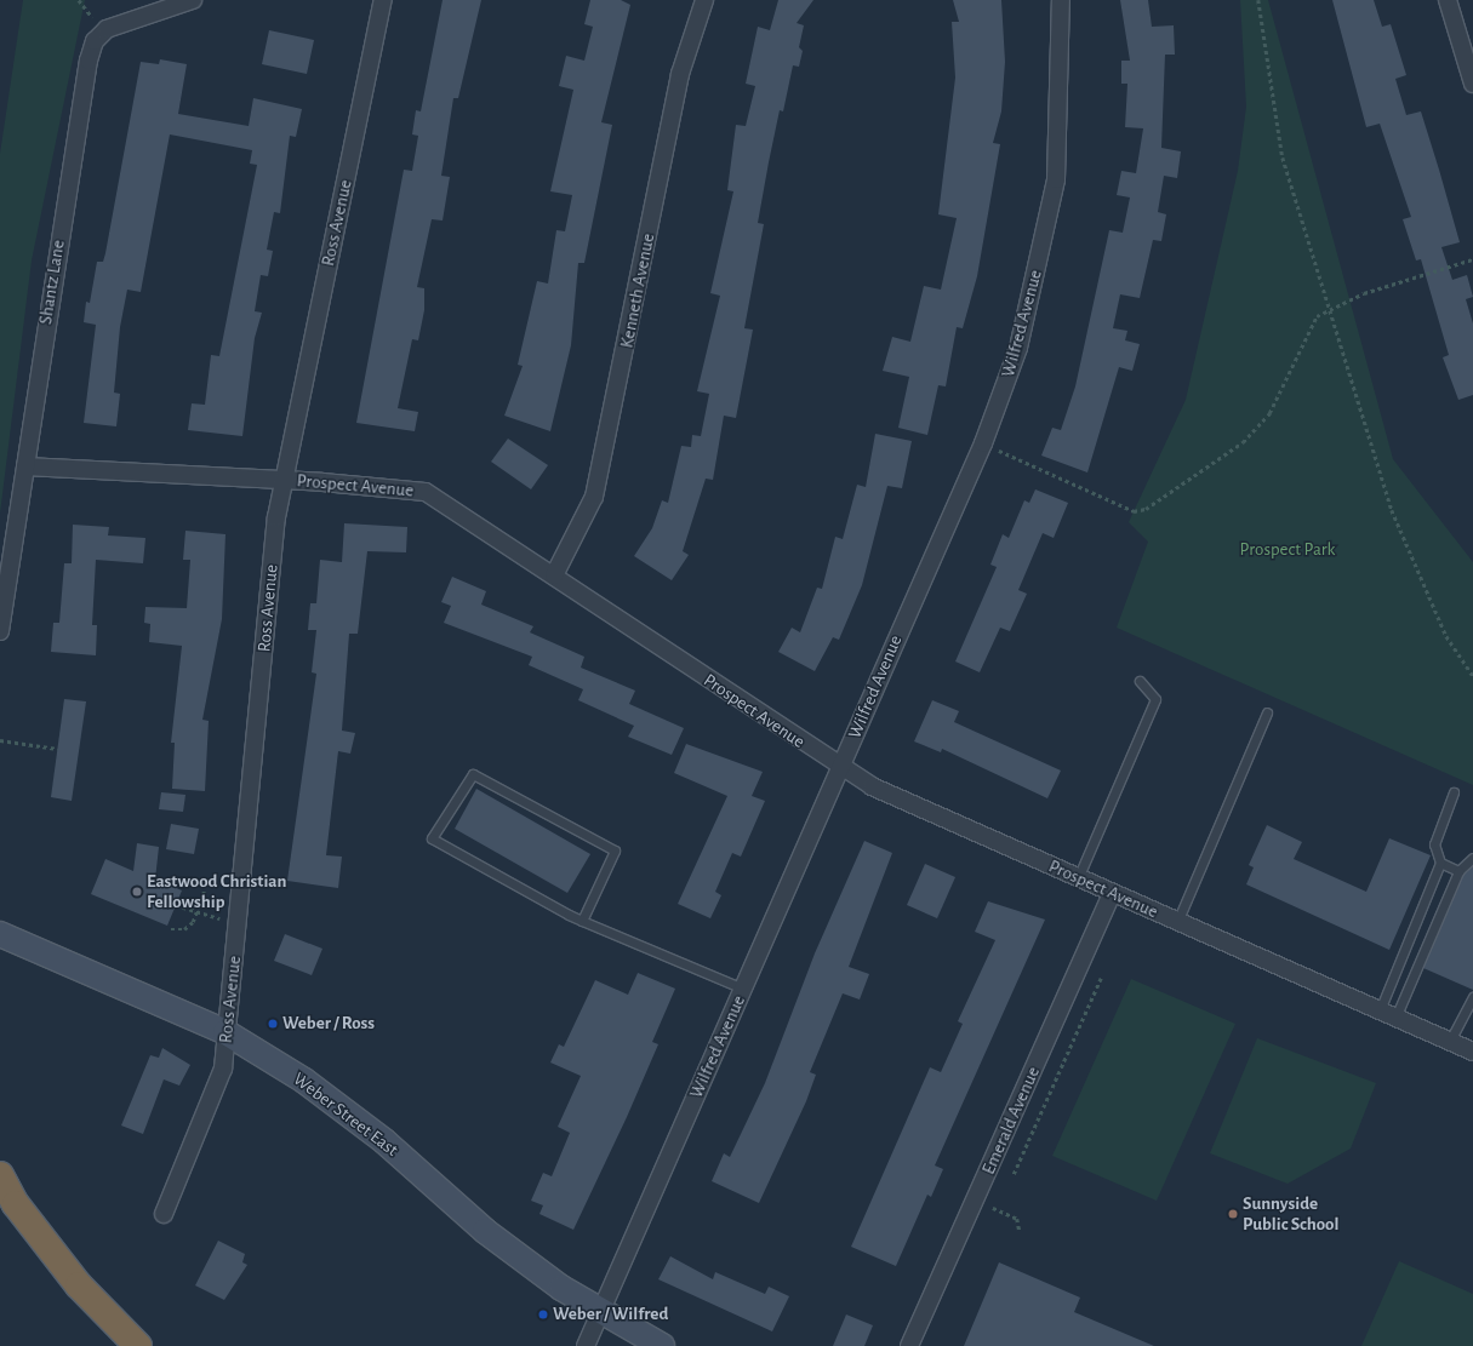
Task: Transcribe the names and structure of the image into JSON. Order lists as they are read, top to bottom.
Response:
{
  "streets": {
    "main road": ["Weber Street East"],
    "street": [
      "Ross Avenue",
      "Shantz Lane",
      "Kenneth Avenue",
      "Wilfred Avenue",
      "Prospect Avenue",
      "Emerald Avenue"
    ]
  },
  "crossings": [
    ["Ross Avenue", "Prospect Avenue"],
    ["Ross Avenue", "Weber Street East"],
    ["Shantz Lane", "Prospect Avenue"],
    ["Kenneth Avenue", "Prospect Avenue"],
    ["Wilfred Avenue", "Prospect Avenue"],
    ["Wilfred Avenue", "Weber Street East"],
    ["Prospect Avenue", "Emerald Avenue"]
  ],
  "parks": ["Prospect Park"],
  "places": [
    "Eastwood Christian Fellowship",
    "Weber / Ross",
    "Sunnyside Public School",
    "Weber / Wilfred"
  ]
}
